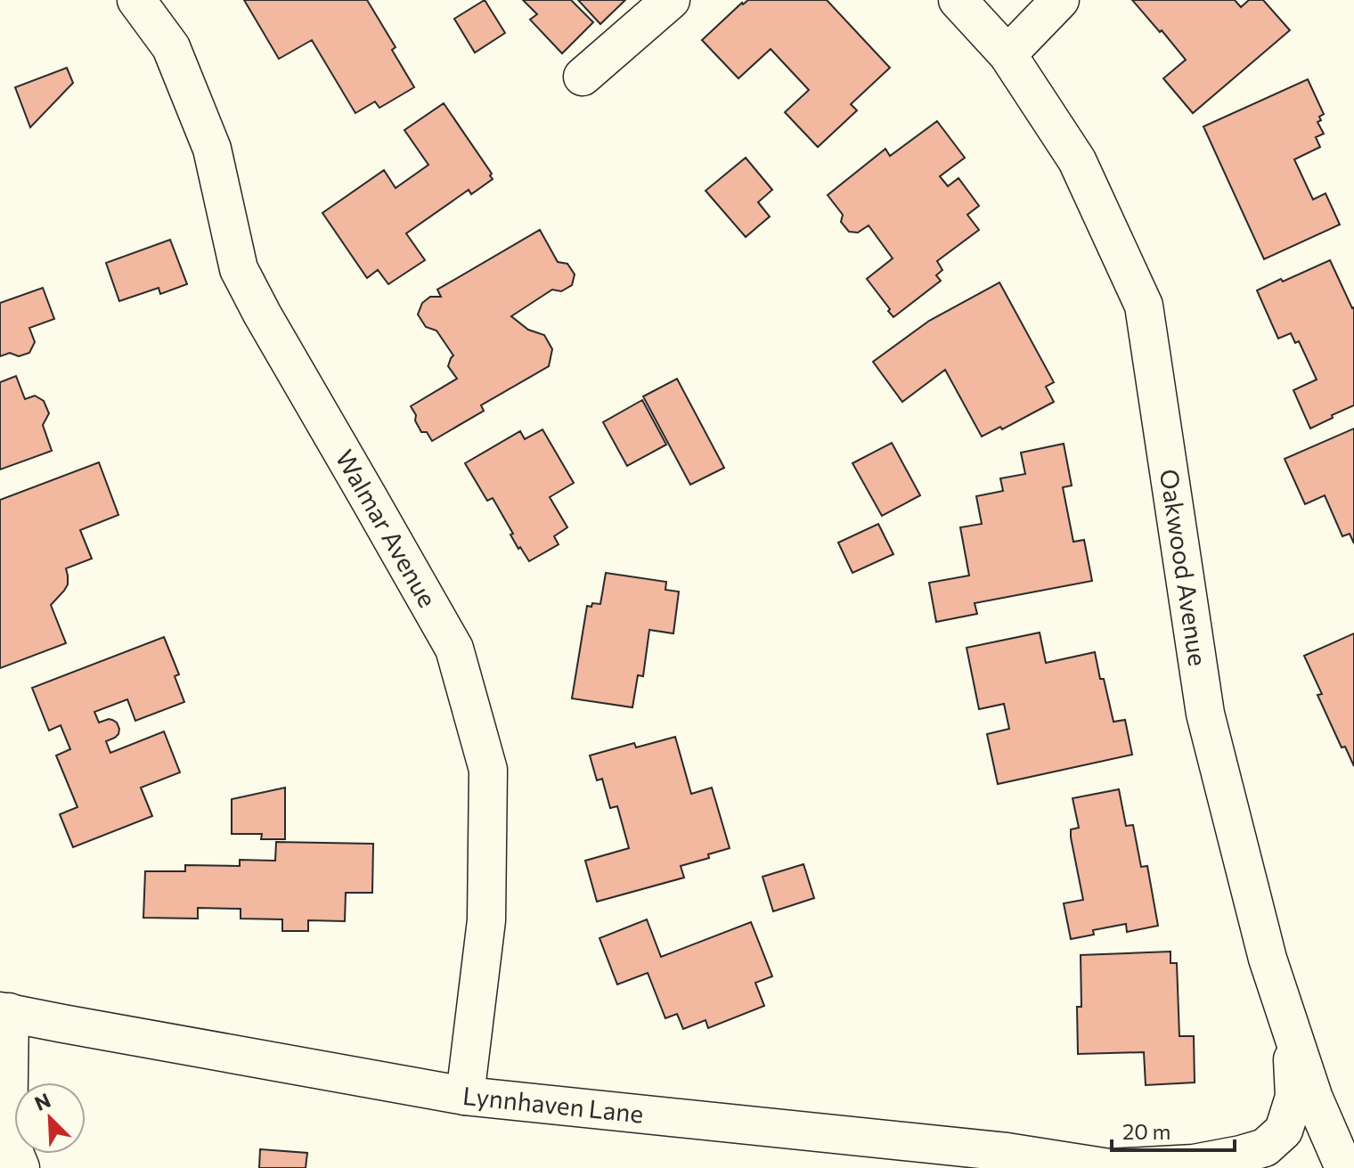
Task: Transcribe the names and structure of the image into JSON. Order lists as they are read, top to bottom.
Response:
{
  "streets": {
    "street": ["Walmar Avenue", "Oakwood Avenue", "Lynnhaven Lane"]
  },
  "crossings": [
    ["Walmar Avenue", "Lynnhaven Lane"],
    ["Oakwood Avenue", "Lynnhaven Lane"]
  ],
  "scale_bar": "20 m",
  "north": "top left"
}
